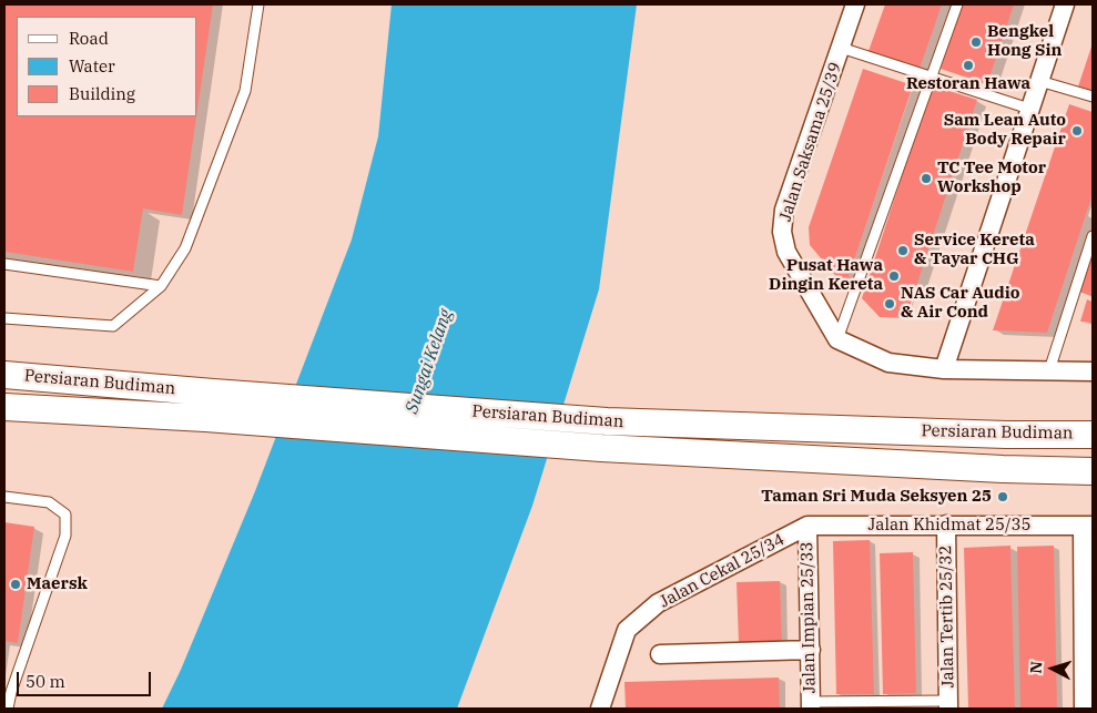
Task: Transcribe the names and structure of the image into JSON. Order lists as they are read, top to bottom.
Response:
{
  "streets": {
    "main road": ["Persiaran Budiman"],
    "street": [
      "Jalan Saksama 25/39",
      "Jalan Khidmat 25/35",
      "Jalan Cekal 25/34",
      "Jalan Tertib 25/32",
      "Jalan Impian 25/33"
    ]
  },
  "crossings": [
    ["Jalan Khidmat 25/35", "Jalan Cekal 25/34"],
    ["Jalan Khidmat 25/35", "Jalan Tertib 25/32"],
    ["Jalan Khidmat 25/35", "Jalan Impian 25/33"],
    ["Jalan Cekal 25/34", "Jalan Impian 25/33"]
  ],
  "water": ["Sungai Kelang"],
  "places": [
    "Bengkel Hong Sin",
    "Restoran Hawa",
    "Sam Lean Auto Body Repair",
    "TC Tee Motor Workshop",
    "Service Kereta & Tayar CHG",
    "Pusat Hawa Dingin Kereta",
    "NAS Car Audio & Air Cond",
    "Taman Sri Muda Seksyen 25",
    "Maersk"
  ],
  "legend": ["Road", "Water", "Building"],
  "scale_bar": "50 m",
  "north": "left"
}
